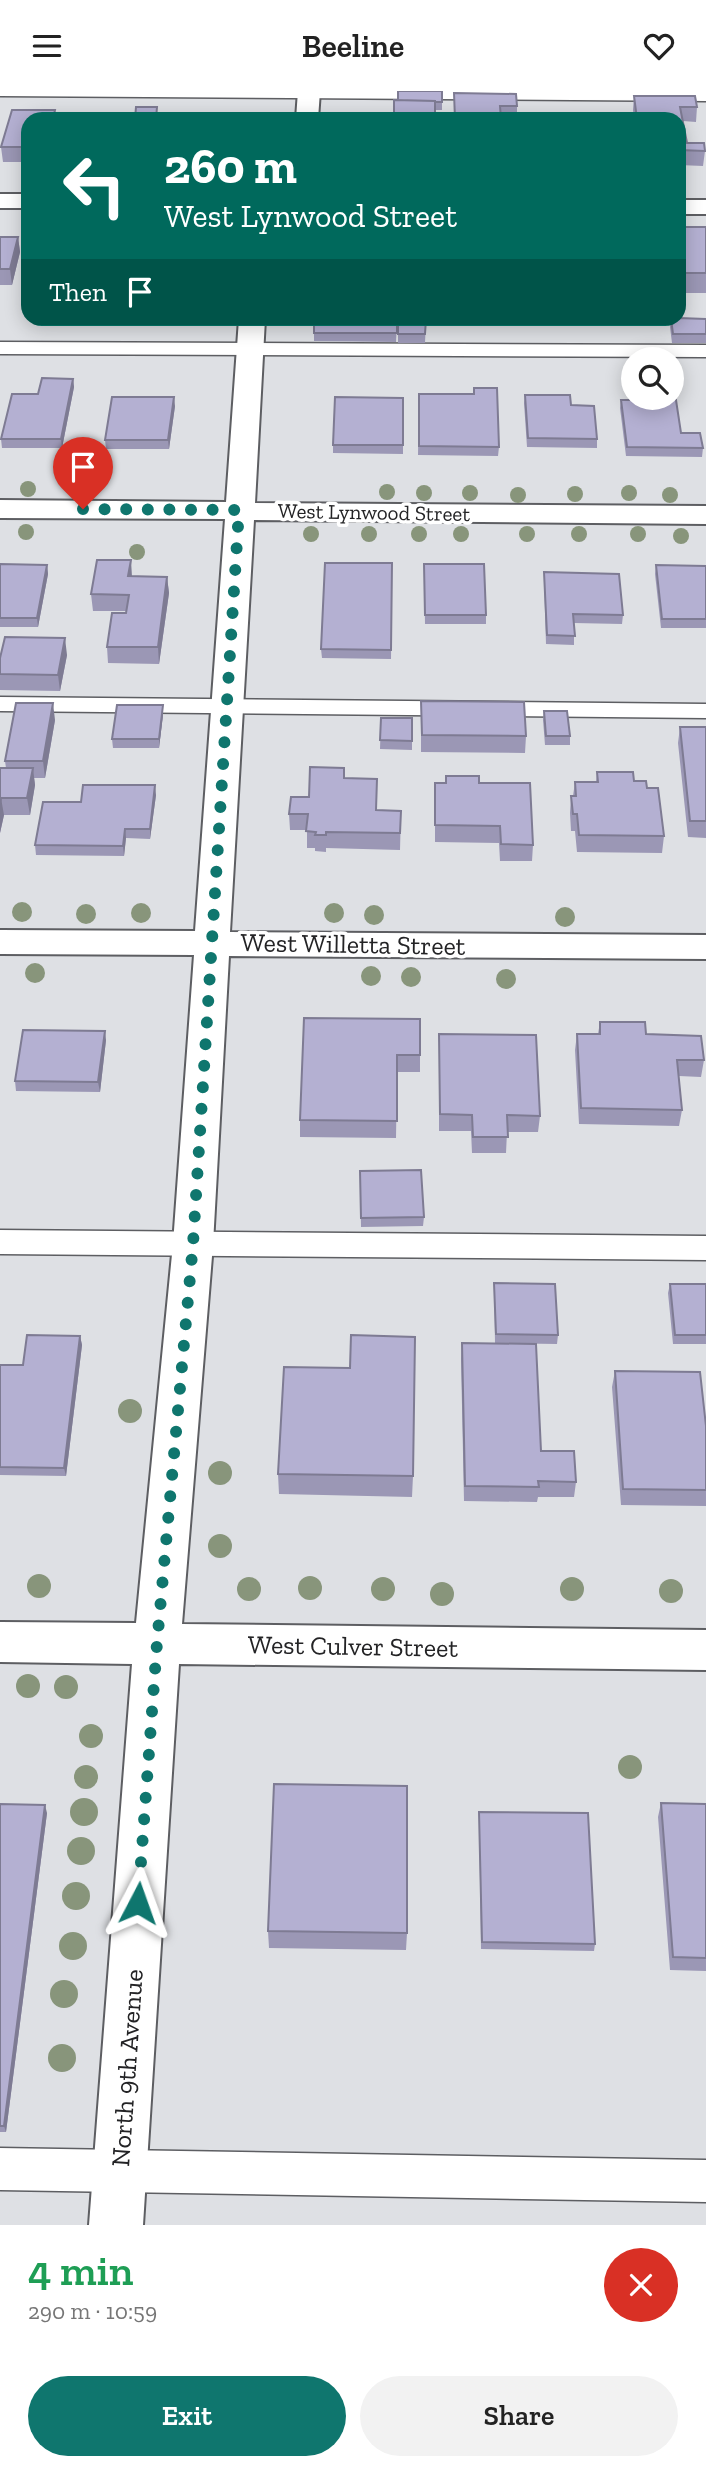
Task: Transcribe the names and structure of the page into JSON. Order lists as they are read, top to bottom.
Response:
{
  "streets": {
    "street": [
      "West Lynwood Street",
      "West Willetta Street",
      "West Culver Street",
      "North 9th Avenue"
    ]
  },
  "crossings": [
    ["West Lynwood Street", "North 9th Avenue"],
    ["West Willetta Street", "North 9th Avenue"],
    ["West Culver Street", "North 9th Avenue"]
  ],
  "page": {
    "header": "Beeline",
    "turn": ["260 m", "West Lynwood Street"],
    "then": "Then",
    "heading": ["4 min", "290 m · 10:59"],
    "buttons": ["Exit", "Share"]
  }
}
